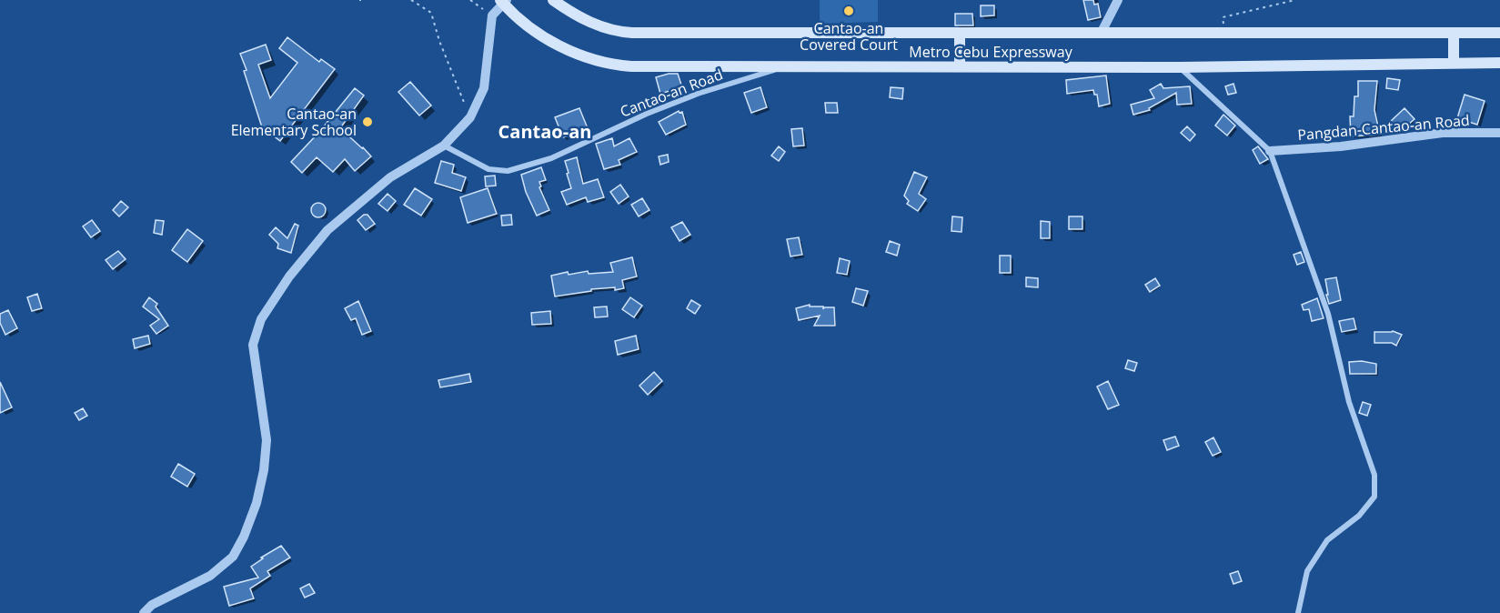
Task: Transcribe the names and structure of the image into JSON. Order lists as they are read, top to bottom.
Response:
{
  "streets": {
    "main road": ["Metro Cebu Expressway"],
    "street": ["Cantao-an Road", "Pangdan-Cantao-an Road"]
  },
  "crossings": [
    ["Metro Cebu Expressway", "Cantao-an Road"]
  ],
  "districts": ["Cantao-an"],
  "places": ["Cantao-an Covered Court", "Cantao-an Elementary School"]
}
